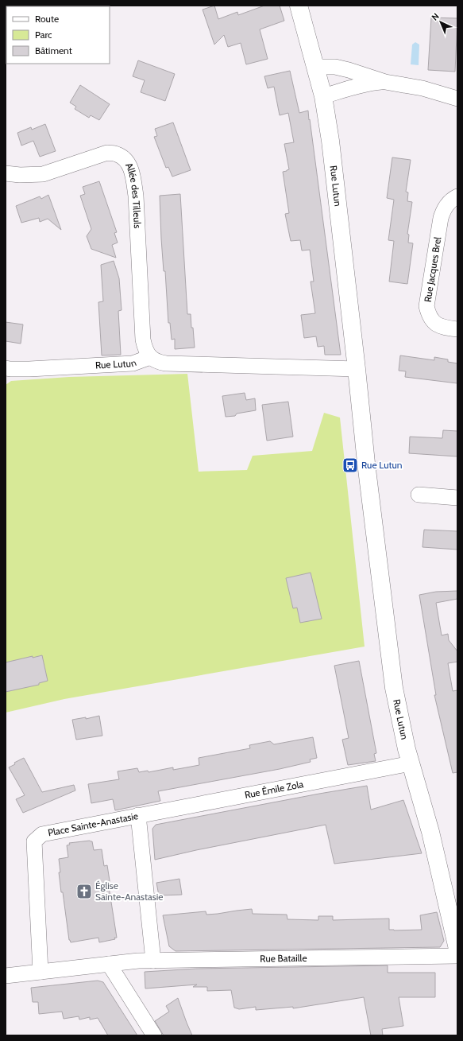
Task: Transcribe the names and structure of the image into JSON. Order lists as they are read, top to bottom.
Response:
{
  "streets": {
    "main road": ["Rue Lutun"],
    "street": [
      "Allée des Tilleuls",
      "Rue Jacques Brel",
      "Rue Émile Zola",
      "Place Sainte-Anastasie",
      "Rue Bataille"
    ]
  },
  "crossings": [
    ["Rue Lutun", "Allée des Tilleuls"],
    ["Rue Lutun", "Rue Émile Zola"],
    ["Rue Émile Zola", "Place Sainte-Anastasie"],
    ["Place Sainte-Anastasie", "Rue Bataille"]
  ],
  "places": {
    "bus stop": ["Rue Lutun"],
    "church": ["Église Sainte-Anastasie"]
  },
  "legend": ["Route", "Parc", "Bâtiment"],
  "north": "top left"
}
